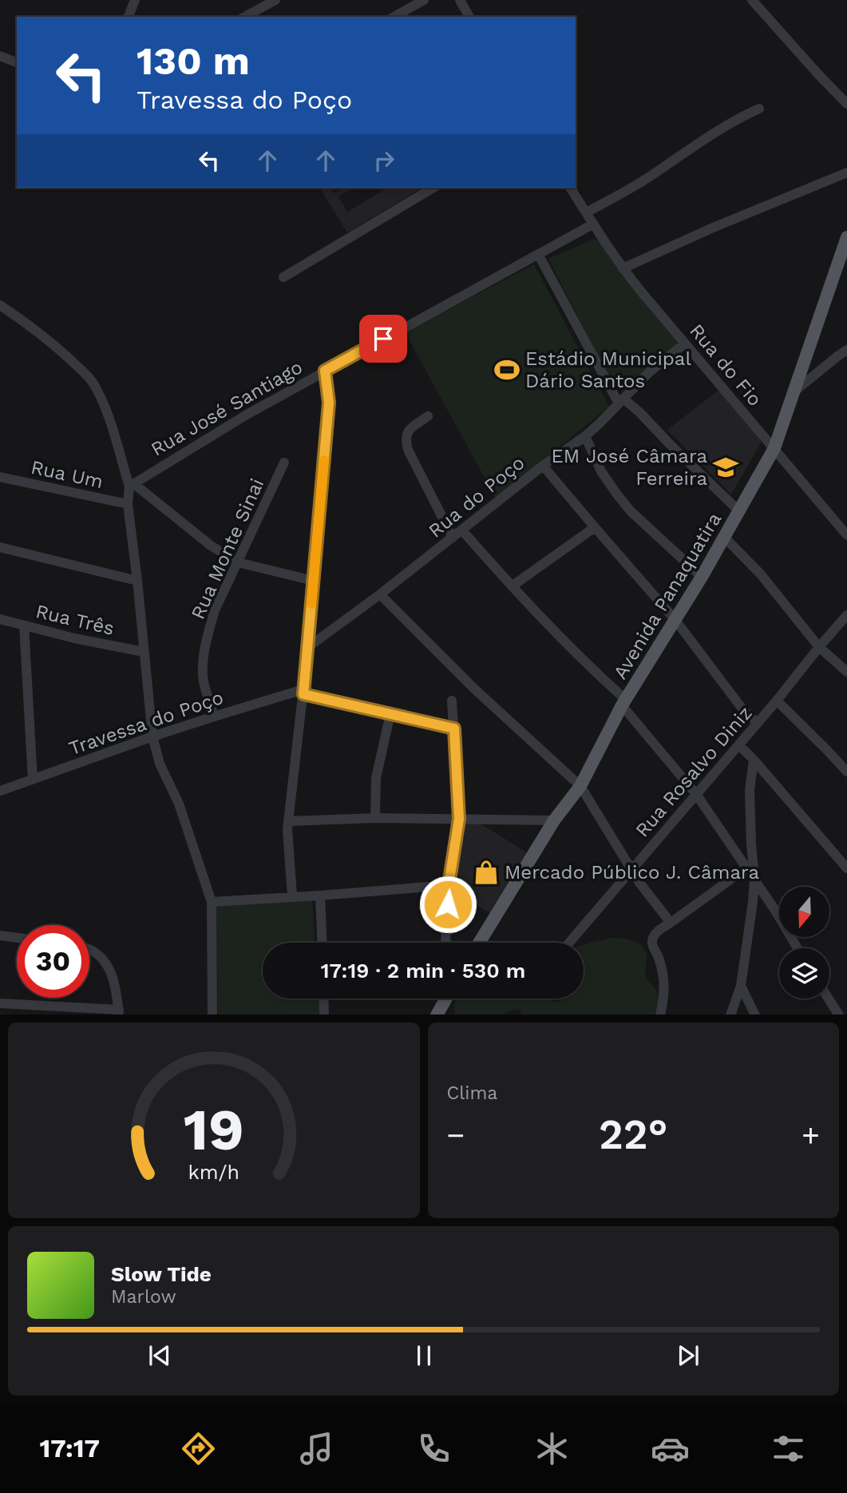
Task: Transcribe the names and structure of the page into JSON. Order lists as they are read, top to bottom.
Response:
{
  "streets": {
    "main road": ["Avenida Panaquatira"],
    "street": [
      "Rua do Fio",
      "Rua José Santiago",
      "Rua Um",
      "Rua do Poço",
      "Rua Monte Sinai",
      "Rua Três",
      "Travessa do Poço",
      "Rua Rosalvo Diniz"
    ]
  },
  "crossings": [
    ["Rua do Fio", "Rua José Santiago"],
    ["Rua do Fio", "Rua do Poço"],
    ["Rua do Fio", "Avenida Panaquatira"],
    ["Rua Monte Sinai", "Travessa do Poço"]
  ],
  "places": {
    "sports": ["Estádio Municipal Dário Santos"],
    "school or university": ["EM José Câmara Ferreira"],
    "shop": ["Mercado Público J. Câmara"]
  },
  "north": "bottom",
  "page": {
    "turn": ["130 m", "Travessa do Poço"],
    "limit": "30",
    "trip": "17:19 · 2 min · 530 m",
    "tile": "Clima",
    "heat": ["−", "22°", "+"],
    "song": ["Slow Tide", "Marlow"],
    "tabs": "17:17",
    "gauge": ["19", "km/h"]
  }
}
